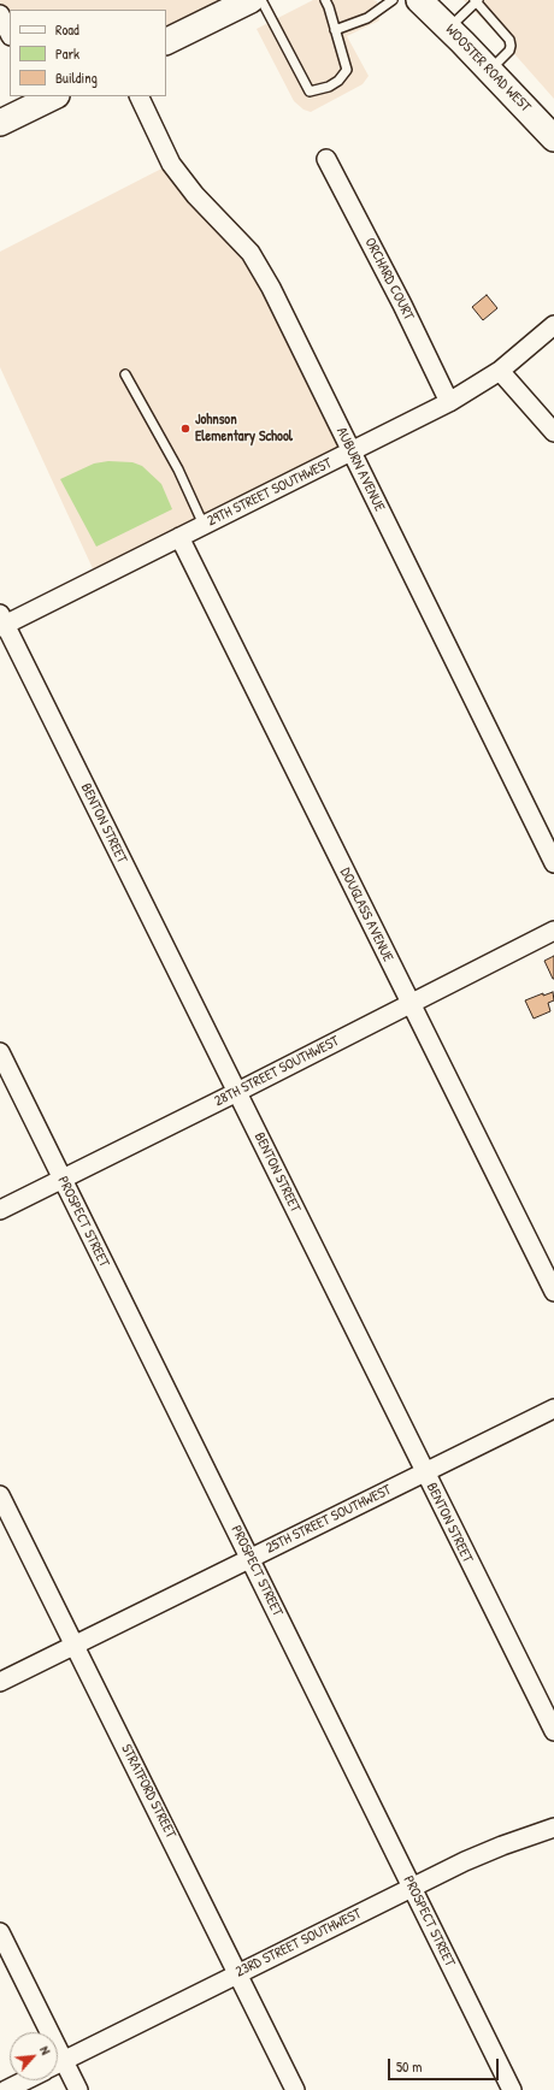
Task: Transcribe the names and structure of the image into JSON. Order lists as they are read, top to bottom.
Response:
{
  "streets": {
    "main road": ["WOOSTER ROAD WEST"],
    "street": [
      "ORCHARD COURT",
      "AUBURN AVENUE",
      "29TH STREET SOUTHWEST",
      "BENTON STREET",
      "DOUGLASS AVENUE",
      "28TH STREET SOUTHWEST",
      "PROSPECT STREET",
      "25TH STREET SOUTHWEST",
      "STRATFORD STREET",
      "23RD STREET SOUTHWEST"
    ]
  },
  "crossings": [
    ["ORCHARD COURT", "29TH STREET SOUTHWEST"],
    ["AUBURN AVENUE", "29TH STREET SOUTHWEST"],
    ["29TH STREET SOUTHWEST", "BENTON STREET"],
    ["29TH STREET SOUTHWEST", "DOUGLASS AVENUE"],
    ["BENTON STREET", "28TH STREET SOUTHWEST"],
    ["BENTON STREET", "25TH STREET SOUTHWEST"],
    ["DOUGLASS AVENUE", "28TH STREET SOUTHWEST"],
    ["28TH STREET SOUTHWEST", "PROSPECT STREET"],
    ["PROSPECT STREET", "25TH STREET SOUTHWEST"],
    ["PROSPECT STREET", "23RD STREET SOUTHWEST"],
    ["25TH STREET SOUTHWEST", "STRATFORD STREET"],
    ["STRATFORD STREET", "23RD STREET SOUTHWEST"]
  ],
  "places": ["Johnson Elementary School"],
  "legend": ["Road", "Park", "Building"],
  "scale_bar": "50 m",
  "north": "top right"
}
